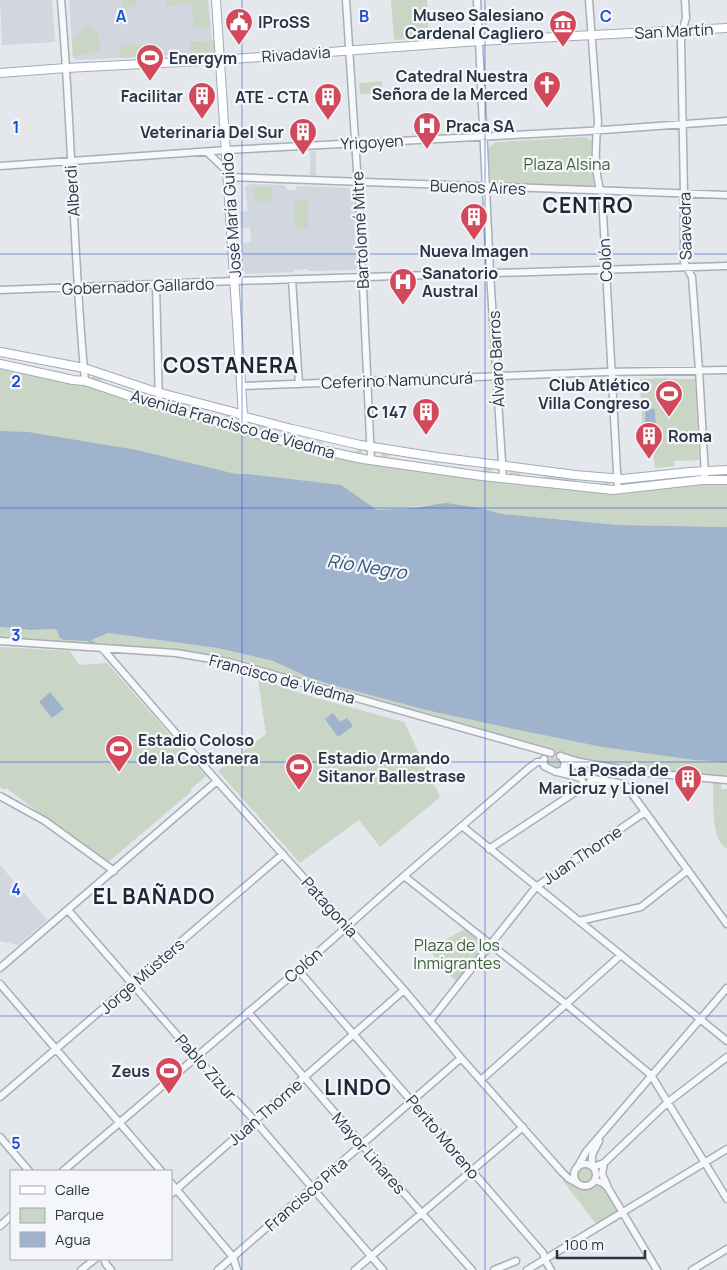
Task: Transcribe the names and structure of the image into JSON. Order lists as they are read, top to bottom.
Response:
{
  "streets": {
    "main road": [
      "San Martín",
      "Rivadavia",
      "José María Guido",
      "Avenida Francisco de Viedma"
    ],
    "street": [
      "Yrigoyen",
      "Buenos Aires",
      "Alberdi",
      "Saavedra",
      "Bartolomé Mitre",
      "Colón",
      "Gobernador Gallardo",
      "Álvaro Barros",
      "Ceferino Namuncurá",
      "Francisco de Viedma",
      "Juan Thorne",
      "Patagonia",
      "Jorge Müsters",
      "Pablo Zizur",
      "Perito Moreno",
      "Mayor Linares",
      "Francisco Pita"
    ]
  },
  "crossings": [
    ["San Martín", "Rivadavia"],
    ["San Martín", "Saavedra"],
    ["San Martín", "Colón"],
    ["Rivadavia", "Alberdi"],
    ["Rivadavia", "José María Guido"],
    ["Rivadavia", "Bartolomé Mitre"],
    ["Rivadavia", "Colón"],
    ["Rivadavia", "Álvaro Barros"],
    ["Yrigoyen", "Alberdi"],
    ["Yrigoyen", "José María Guido"],
    ["Yrigoyen", "Saavedra"],
    ["Yrigoyen", "Bartolomé Mitre"],
    ["Yrigoyen", "Colón"],
    ["Yrigoyen", "Álvaro Barros"],
    ["Buenos Aires", "José María Guido"],
    ["Buenos Aires", "Saavedra"],
    ["Buenos Aires", "Bartolomé Mitre"],
    ["Buenos Aires", "Colón"],
    ["Buenos Aires", "Álvaro Barros"],
    ["Alberdi", "Gobernador Gallardo"],
    ["Alberdi", "Avenida Francisco de Viedma"],
    ["José María Guido", "Gobernador Gallardo"],
    ["José María Guido", "Ceferino Namuncurá"],
    ["José María Guido", "Avenida Francisco de Viedma"],
    ["Saavedra", "Gobernador Gallardo"],
    ["Saavedra", "Avenida Francisco de Viedma"],
    ["Bartolomé Mitre", "Gobernador Gallardo"],
    ["Bartolomé Mitre", "Ceferino Namuncurá"],
    ["Bartolomé Mitre", "Avenida Francisco de Viedma"],
    ["Colón", "Gobernador Gallardo"],
    ["Colón", "Ceferino Namuncurá"],
    ["Colón", "Avenida Francisco de Viedma"],
    ["Colón", "Francisco de Viedma"],
    ["Colón", "Patagonia"],
    ["Colón", "Pablo Zizur"],
    ["Colón", "Perito Moreno"],
    ["Colón", "Mayor Linares"],
    ["Gobernador Gallardo", "Álvaro Barros"],
    ["Álvaro Barros", "Ceferino Namuncurá"],
    ["Álvaro Barros", "Avenida Francisco de Viedma"],
    ["Francisco de Viedma", "Patagonia"],
    ["Juan Thorne", "Patagonia"],
    ["Juan Thorne", "Pablo Zizur"],
    ["Juan Thorne", "Perito Moreno"],
    ["Juan Thorne", "Mayor Linares"],
    ["Patagonia", "Jorge Müsters"],
    ["Patagonia", "Francisco Pita"],
    ["Jorge Müsters", "Pablo Zizur"],
    ["Pablo Zizur", "Francisco Pita"],
    ["Perito Moreno", "Francisco Pita"],
    ["Mayor Linares", "Francisco Pita"]
  ],
  "districts": [
    "CENTRO",
    "COSTANERA",
    "EL BAÑADO",
    "LINDO"
  ],
  "water": ["Río Negro"],
  "parks": ["Plaza Alsina", "Plaza de los Inmigrantes"],
  "places": {
    "public building": ["IProSS"],
    "museum": ["Museo Salesiano Cardenal Cagliero"],
    "sports": [
      "Energym",
      "Club Atlético Villa Congreso",
      "Estadio Coloso de la Costanera",
      "Estadio Armando Sitanor Ballestrase",
      "Zeus"
    ],
    "church": ["Catedral Nuestra Señora de la Merced"],
    "building": [
      "Facilitar",
      "ATE - CTA",
      "Veterinaria Del Sur",
      "Nueva Imagen",
      "C 147",
      "Roma",
      "La Posada de Maricruz y Lionel"
    ],
    "hospital": ["Praca SA", "Sanatorio Austral"]
  },
  "legend": ["Calle", "Parque", "Agua"],
  "scale_bar": "100 m",
  "grid": {
    "columns": ["A", "B", "C"],
    "rows": [
      "1",
      "2",
      "3",
      "4",
      "5"
    ]
  }
}
